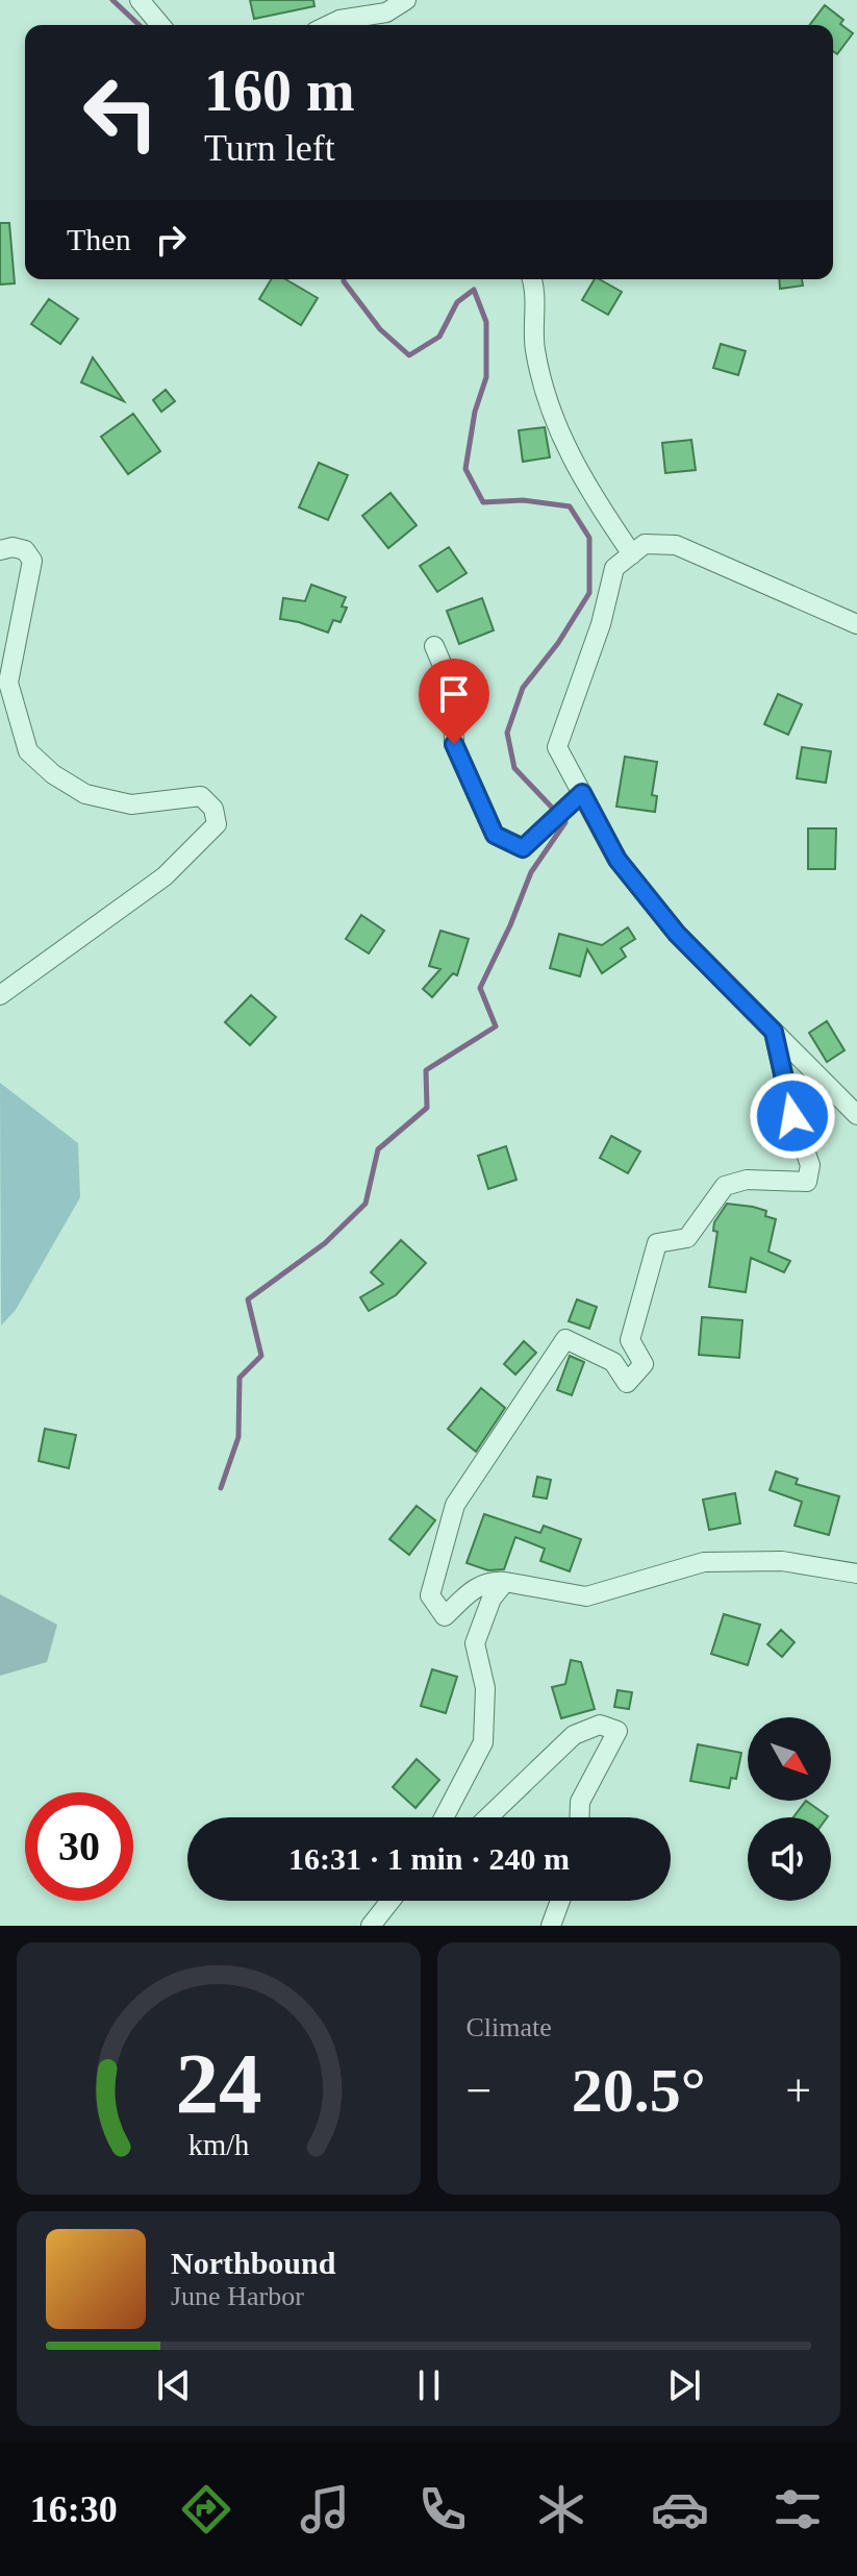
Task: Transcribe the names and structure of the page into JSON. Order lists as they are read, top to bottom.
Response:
{
  "north": "bottom right",
  "page": {
    "turn": ["160 m", "Turn left"],
    "then": "Then",
    "limit": "30",
    "trip": "16:31 · 1 min · 240 m",
    "tile": "Climate",
    "heat": ["−", "20.5°", "+"],
    "song": ["Northbound", "June Harbor"],
    "tabs": "16:30",
    "gauge": ["24", "km/h"]
  }
}
